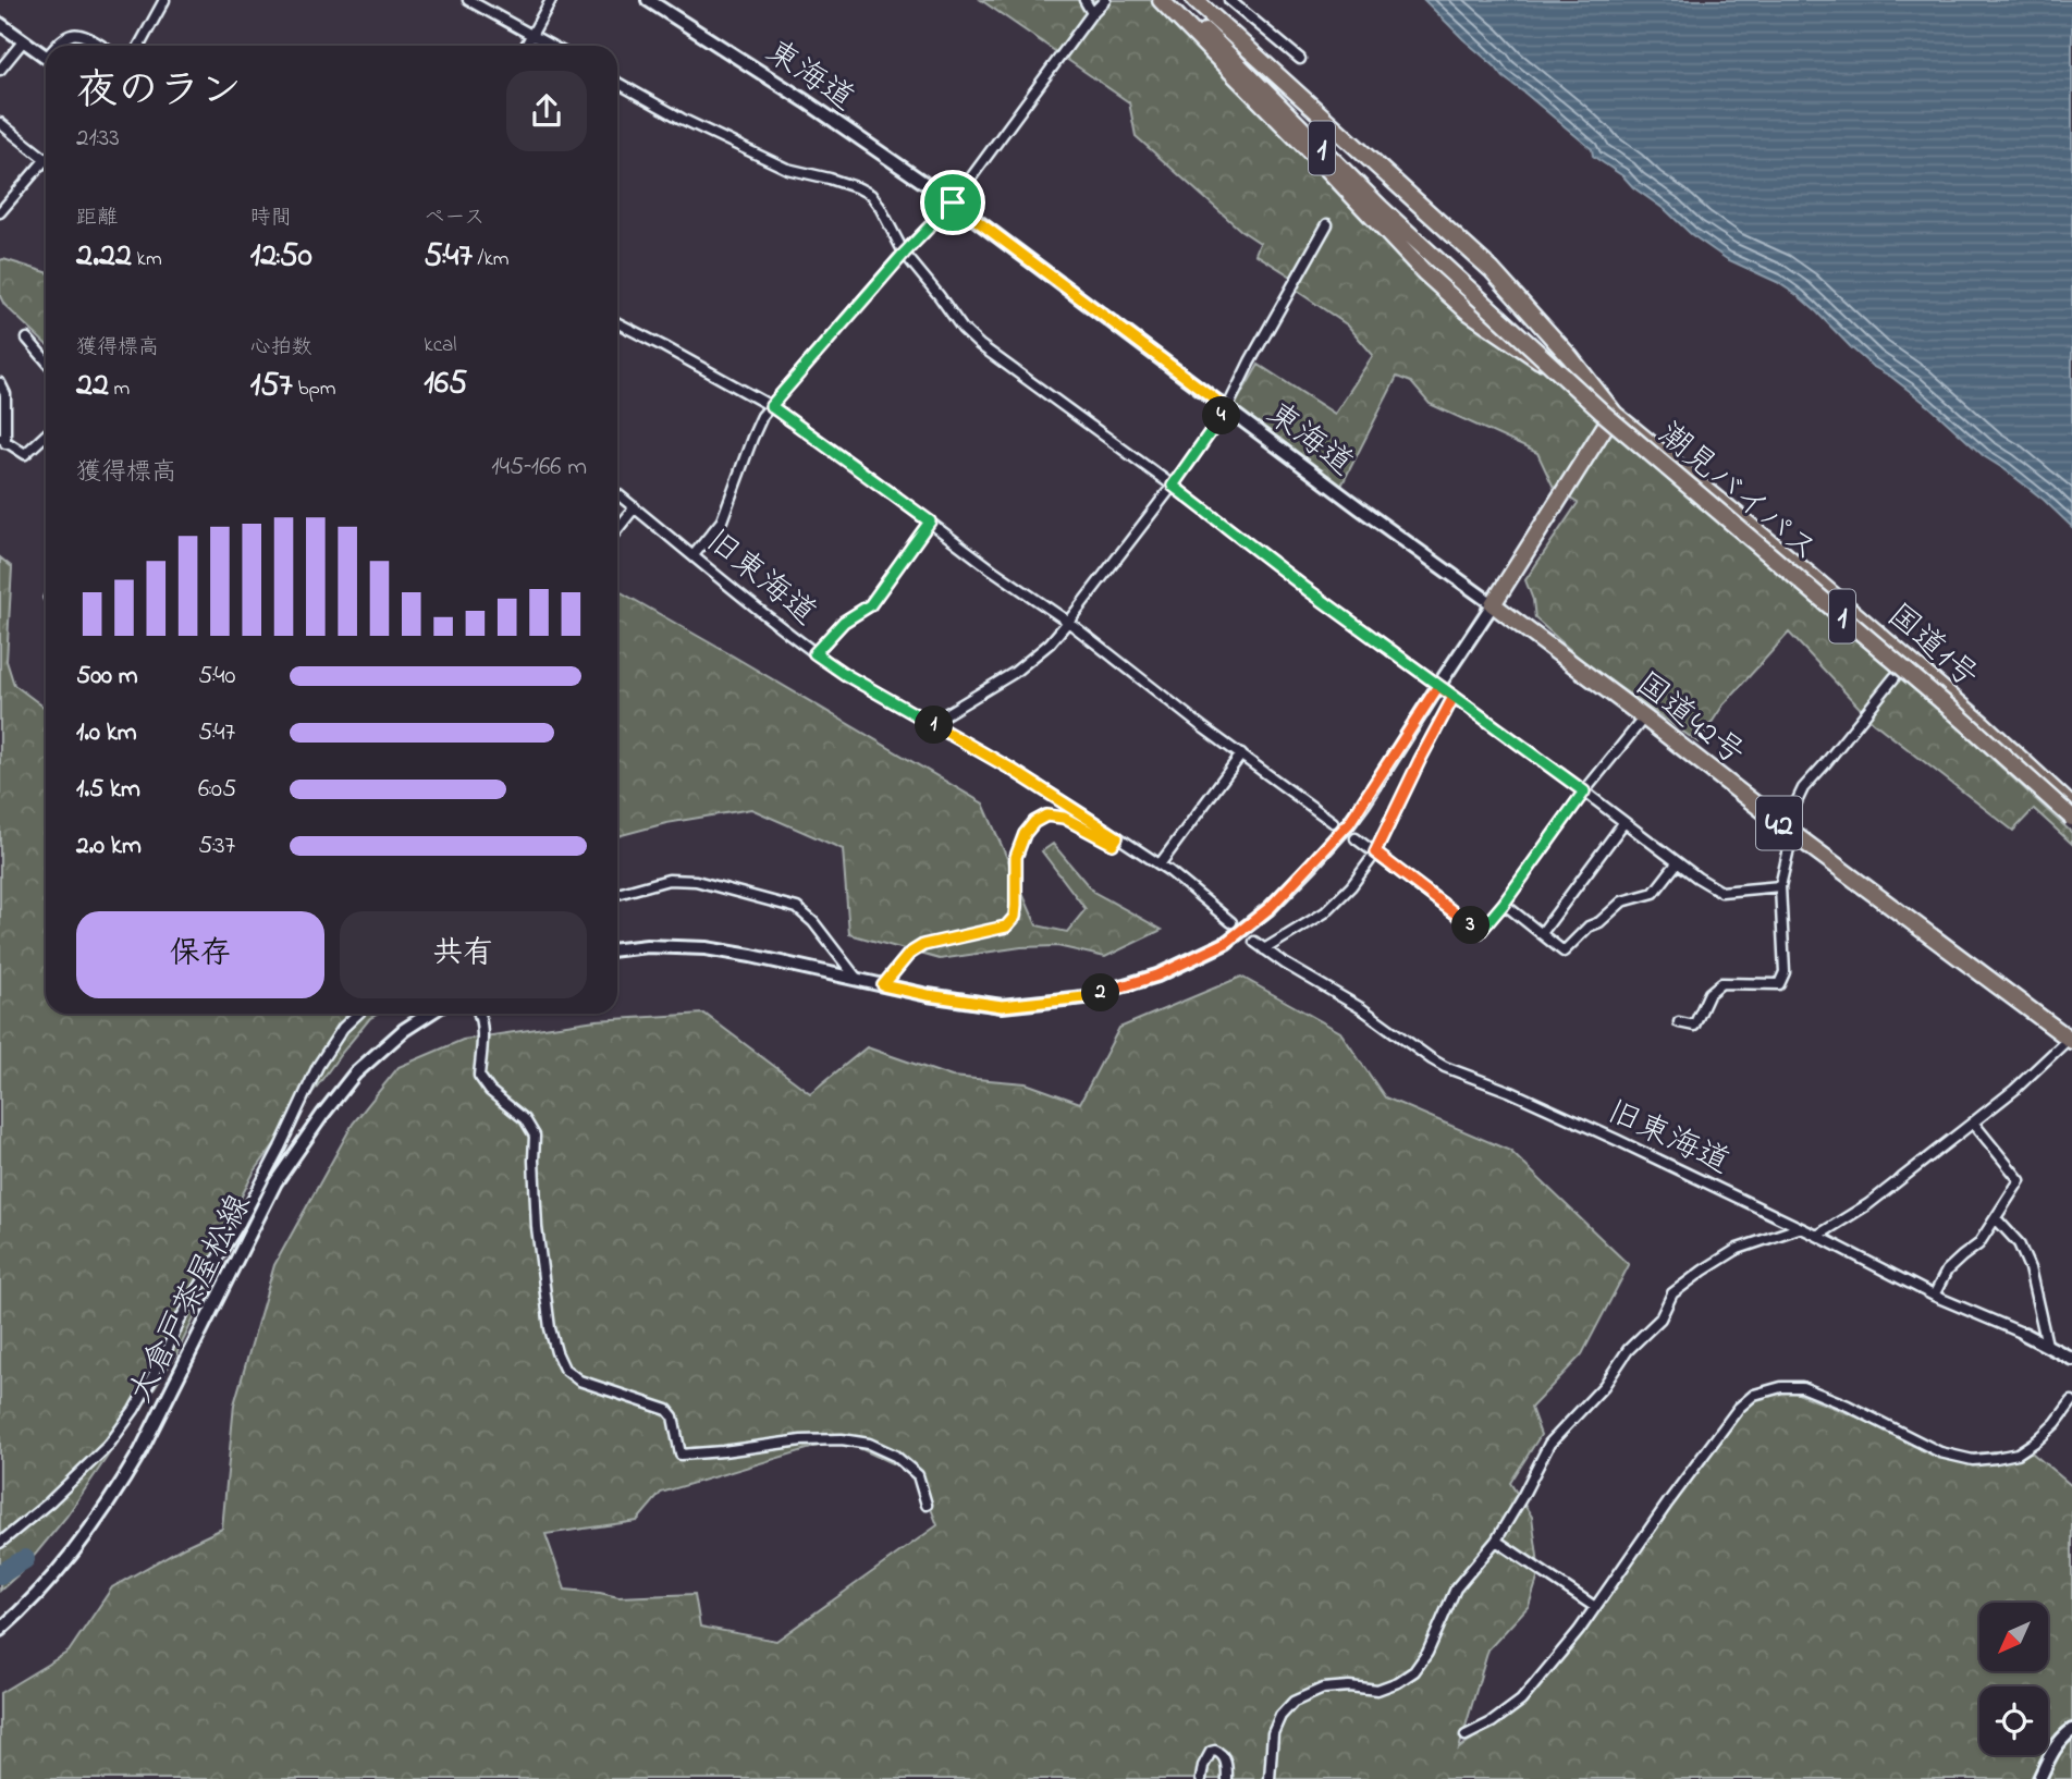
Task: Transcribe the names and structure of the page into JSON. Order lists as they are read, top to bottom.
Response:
{
  "streets": {
    "highway": [
      "1",
      "潮見バイパス",
      "国道1号",
      "国道42号",
      "42"
    ],
    "street": ["東海道", "旧東海道", "大倉戸茶屋松線"]
  },
  "crossings": [
    ["東海道", "国道42号"]
  ],
  "north": "bottom left",
  "page": {
    "heading": ["夜のラン", "21:33"],
    "stats": [
      ["距離", "2.22 km"],
      ["時間", "12:50"],
      ["ペース", "5:47 /km"],
      ["獲得標高", "22 m"],
      ["心拍数", "157 bpm"],
      ["kcal", "165"]
    ],
    "pins": [
      "4",
      "1",
      "3",
      "2"
    ],
    "chart": ["獲得標高", "145–166 m"],
    "list": [
      {
        "name": "500 m",
        "note": "5:40"
      },
      {
        "name": "1.0 km",
        "note": "5:47"
      },
      {
        "name": "1.5 km",
        "note": "6:05"
      },
      {
        "name": "2.0 km",
        "note": "5:37"
      }
    ],
    "buttons": ["保存", "共有"]
  }
}
